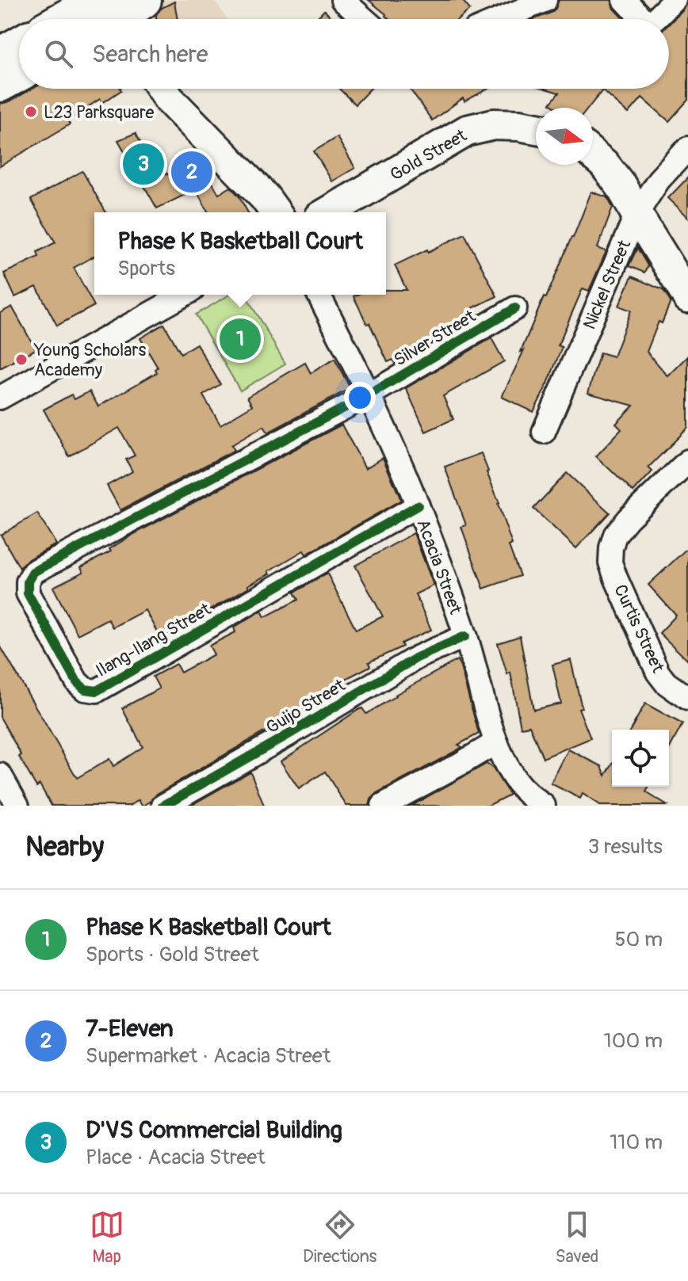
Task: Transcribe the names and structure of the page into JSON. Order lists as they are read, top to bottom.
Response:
{
  "streets": {
    "street": [
      "Gold Street",
      "Nickel Street",
      "Silver Street",
      "Acacia Street",
      "Curtis Street",
      "Ilang-Ilang Street",
      "Guijo Street"
    ]
  },
  "crossings": [
    ["Silver Street", "Acacia Street"],
    ["Silver Street", "Ilang-Ilang Street"],
    ["Acacia Street", "Ilang-Ilang Street"],
    ["Acacia Street", "Guijo Street"]
  ],
  "places": ["L23 Parksquare", "Young Scholars Academy"],
  "north": "right",
  "page": {
    "search": "Search here",
    "pins": ["3", "2", "1"],
    "popup": ["Phase K Basketball Court", "Sports"],
    "heading": ["Nearby", "3 results"],
    "list": [
      {
        "mark": "1",
        "name": "Phase K Basketball Court",
        "note": "Sports · Gold Street",
        "value": "50 m"
      },
      {
        "mark": "2",
        "name": "7-Eleven",
        "note": "Supermarket · Acacia Street",
        "value": "100 m"
      },
      {
        "mark": "3",
        "name": "D'VS Commercial Building",
        "note": "Place · Acacia Street",
        "value": "110 m"
      }
    ],
    "nav": ["Map", "Directions", "Saved"]
  }
}
